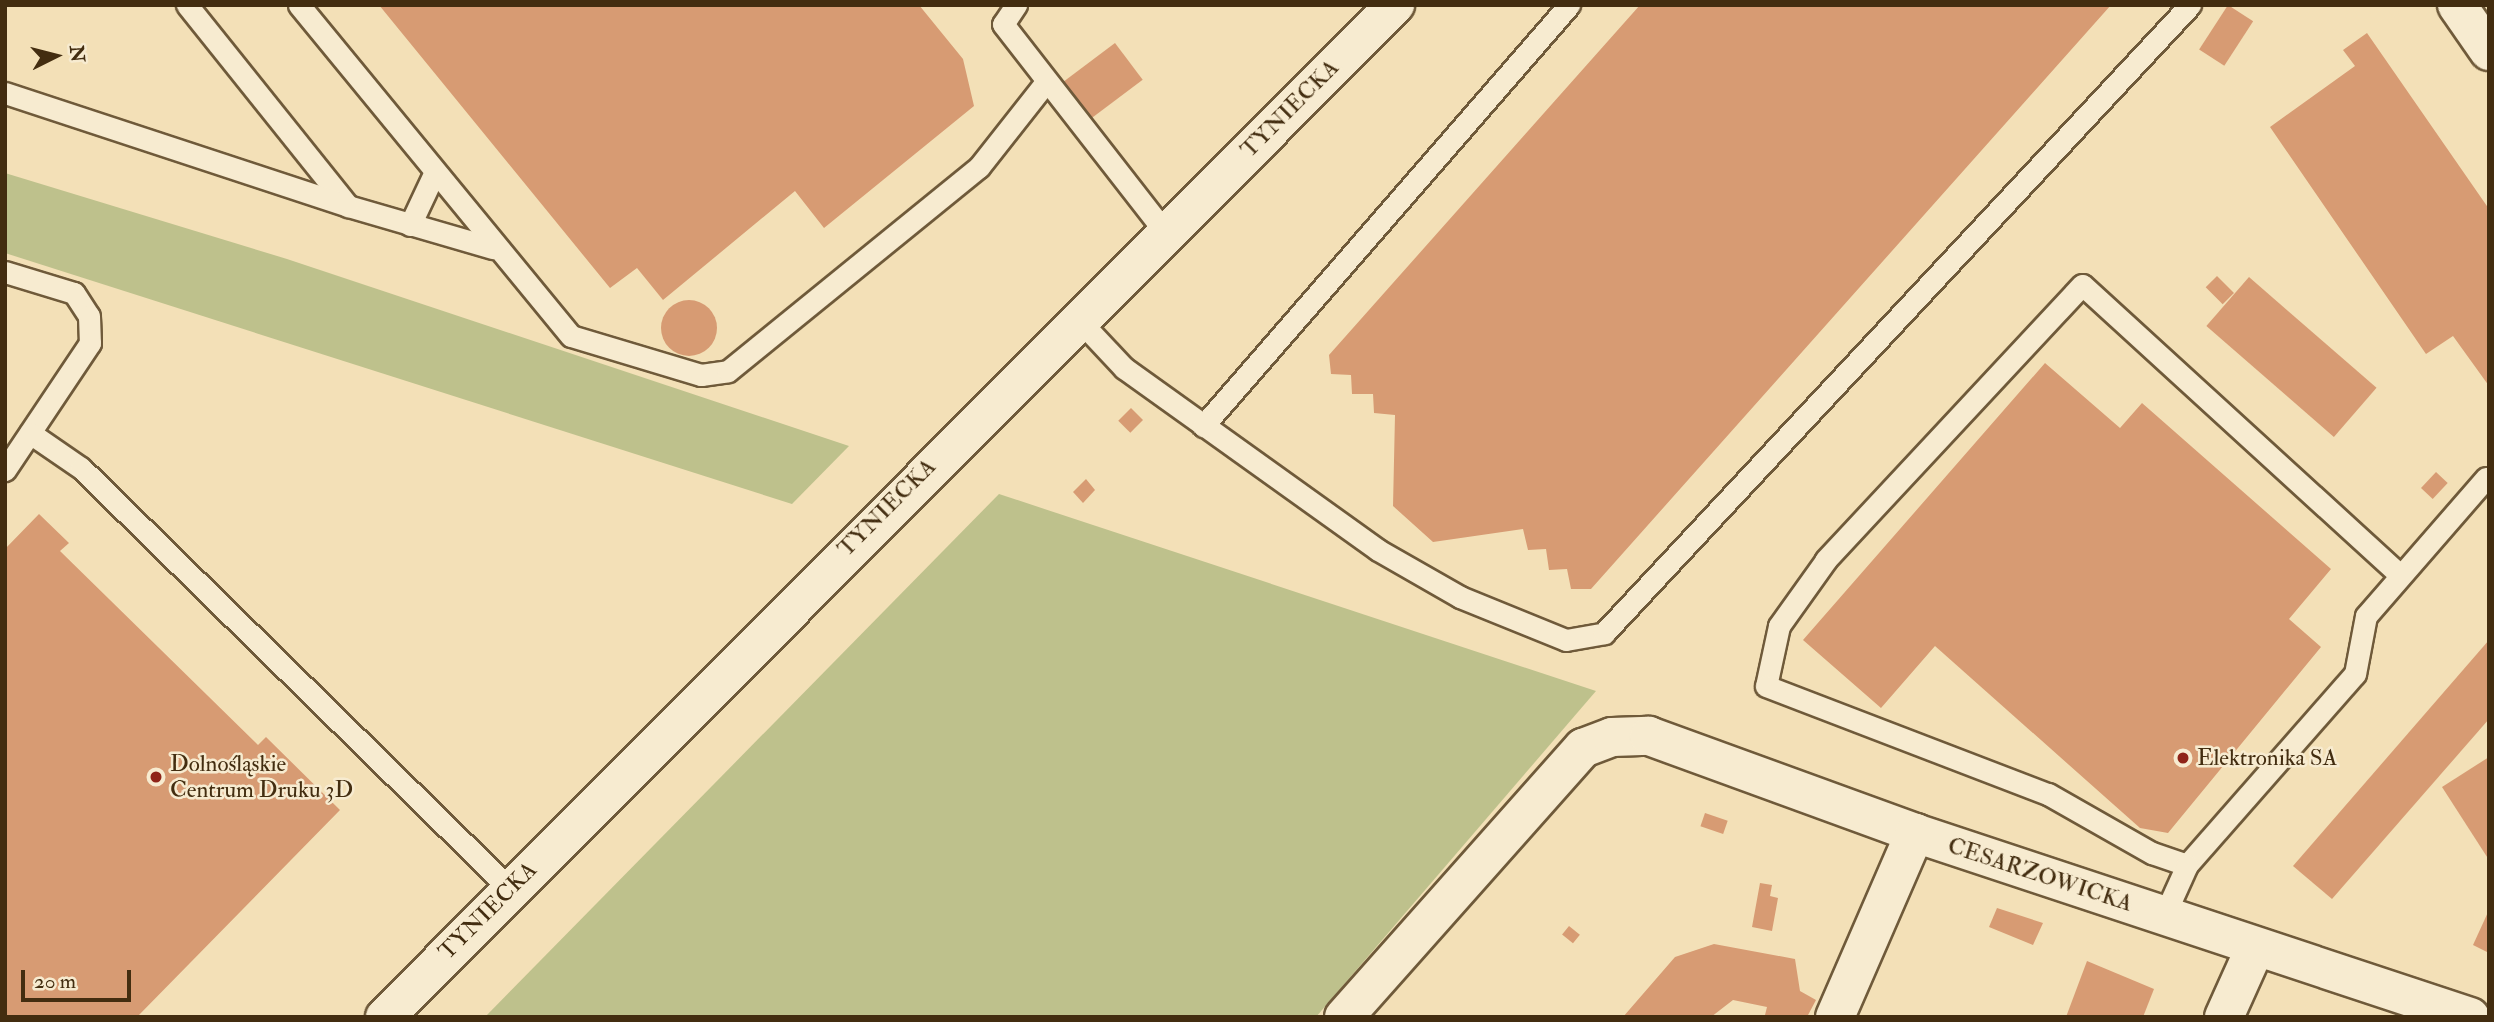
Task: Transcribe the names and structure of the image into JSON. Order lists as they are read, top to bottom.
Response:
{
  "streets": {
    "street": ["TYNIECKA", "CESARZOWICKA"]
  },
  "places": ["Elektronika SA", "Dolnośląskie Centrum Druku 3D"],
  "scale_bar": "20 m",
  "north": "right"
}
